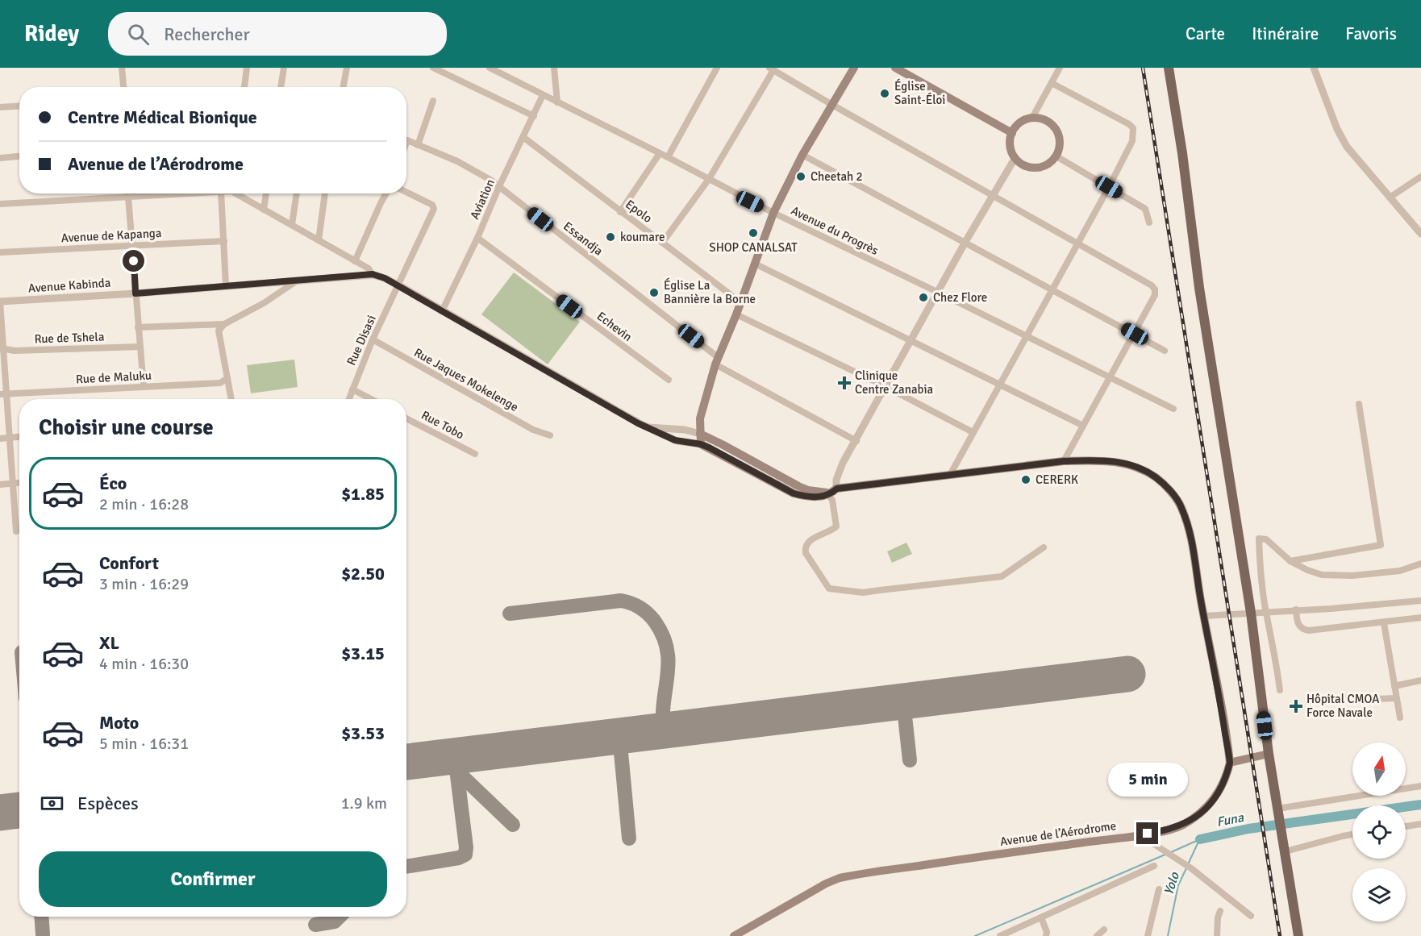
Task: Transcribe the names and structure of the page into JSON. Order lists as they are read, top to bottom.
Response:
{
  "streets": {
    "main road": ["Avenue de l’Aérodrome"],
    "street": [
      "Aviation",
      "Epolo",
      "Avenue du Progrès",
      "Avenue de Kapanga",
      "Essandja",
      "Avenue Kabinda",
      "Echevin",
      "Rue de Tshela",
      "Rue Disasi",
      "Rue de Maluku",
      "Rue Jaques Mokelenge",
      "Rue Tobo"
    ]
  },
  "crossings": [
    ["Aviation", "Epolo"],
    ["Aviation", "Avenue du Progrès"],
    ["Aviation", "Essandja"],
    ["Aviation", "Echevin"],
    ["Aviation", "Avenue de l’Aérodrome"],
    ["Avenue Kabinda", "Rue Disasi"],
    ["Avenue Kabinda", "Avenue de l’Aérodrome"],
    ["Rue Disasi", "Rue Jaques Mokelenge"],
    ["Rue Disasi", "Avenue de l’Aérodrome"]
  ],
  "water": ["Funa", "Yolo"],
  "places": {
    "other": [
      "Église Saint-Éloi",
      "Cheetah 2",
      "SHOP CANALSAT",
      "koumare",
      "Église La Bannière la Borne",
      "Chez Flore",
      "CERERK"
    ],
    "health": ["Clinique Centre Zanabia", "Hôpital CMOA Force Navale"]
  },
  "north": "top",
  "page": {
    "header": "Ridey",
    "search": "Rechercher",
    "nav": ["Carte", "Itinéraire", "Favoris"],
    "banner": ["Centre Médical Bionique", "Avenue de l’Aérodrome"],
    "heading": "Choisir une course",
    "list": [
      {
        "name": "Éco",
        "note": "2 min · 16:28",
        "value": "$1.85"
      },
      {
        "name": "Confort",
        "note": "3 min · 16:29",
        "value": "$2.50"
      },
      {
        "name": "XL",
        "note": "4 min · 16:30",
        "value": "$3.15"
      },
      {
        "name": "Moto",
        "note": "5 min · 16:31",
        "value": "$3.53"
      }
    ],
    "bubble": "5 min",
    "pay": ["Espèces", "1.9 km"],
    "buttons": "Confirmer"
  }
}
